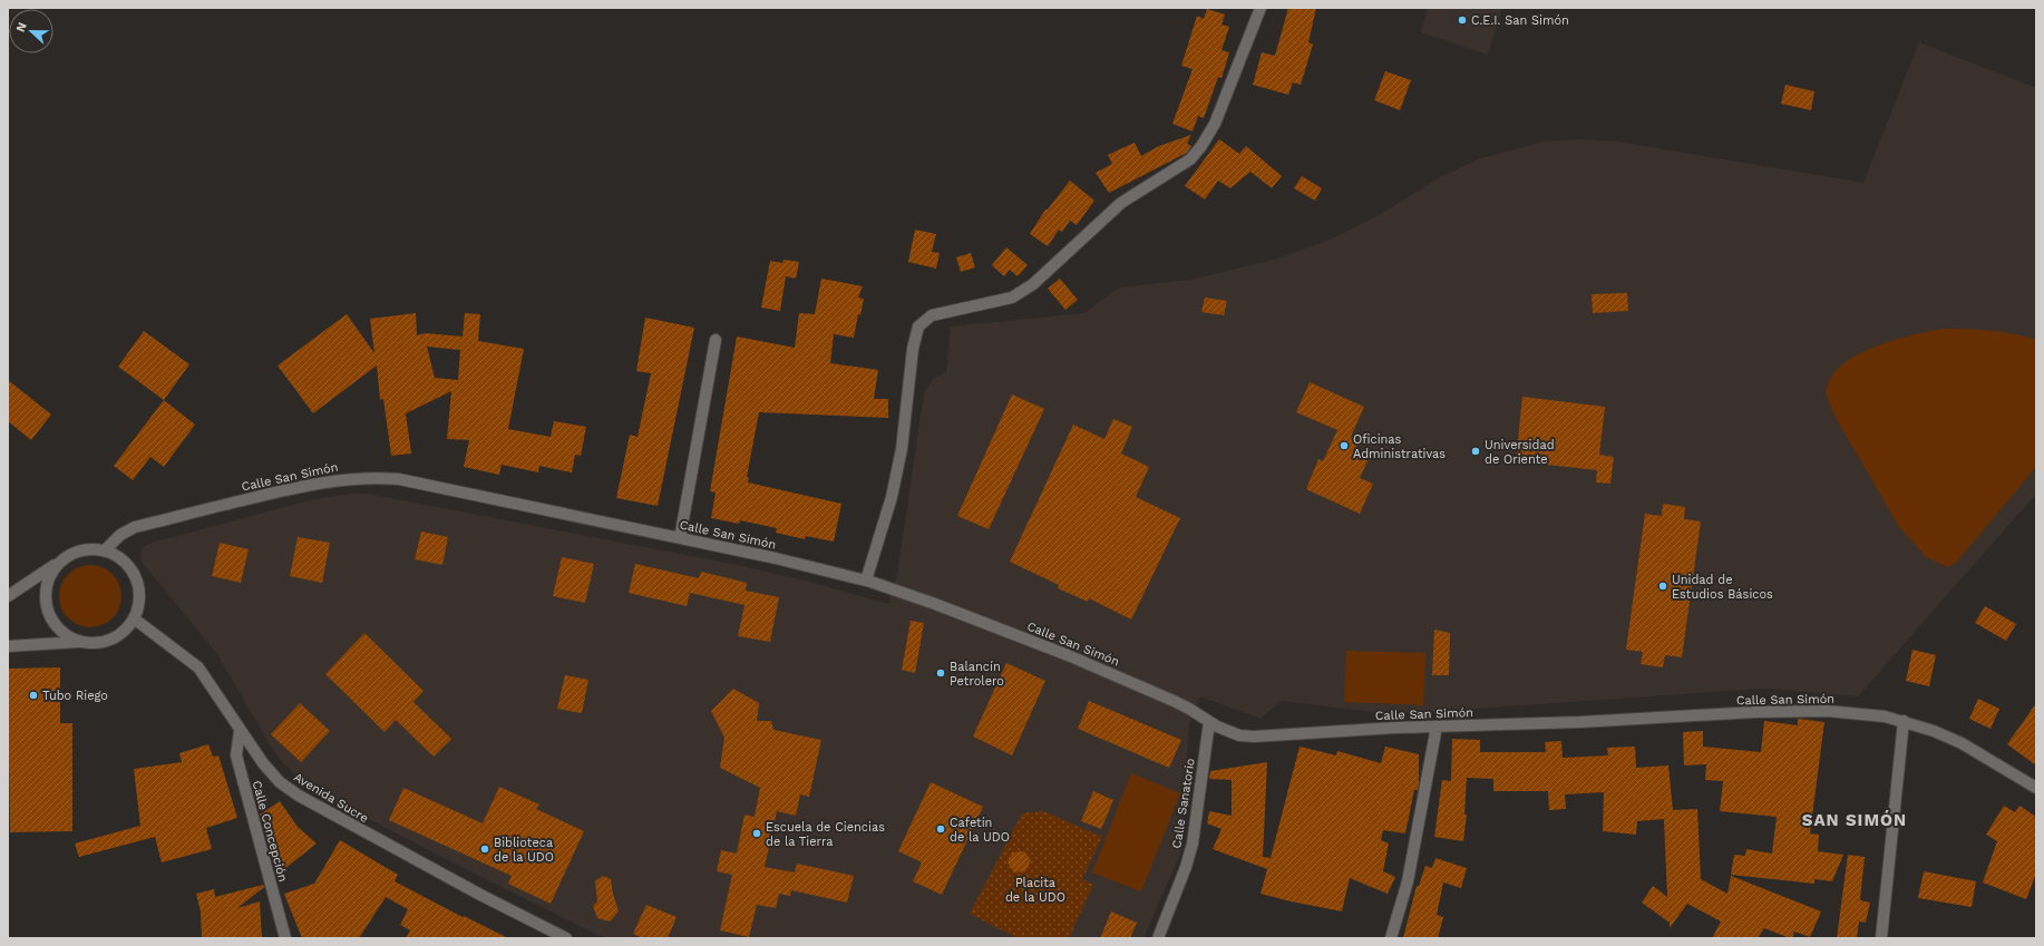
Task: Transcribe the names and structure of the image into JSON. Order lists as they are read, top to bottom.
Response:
{
  "streets": {
    "street": [
      "Calle San Simón",
      "Avenida Sucre",
      "Calle Sanatorio",
      "Calle Concepción"
    ]
  },
  "crossings": [
    ["Calle San Simón", "Avenida Sucre"],
    ["Calle San Simón", "Calle Sanatorio"],
    ["Avenida Sucre", "Calle Concepción"]
  ],
  "districts": ["SAN SIMÓN"],
  "parks": ["Placita de la UDO"],
  "places": [
    "C.E.I. San Simón",
    "Oficinas Administrativas",
    "Universidad de Oriente",
    "Unidad de Estudios Básicos",
    "Balancín Petrolero",
    "Tubo Riego",
    "Cafetín de la UDO",
    "Escuela de Ciencias de la Tierra",
    "Biblioteca de la UDO"
  ],
  "north": "left"
}
